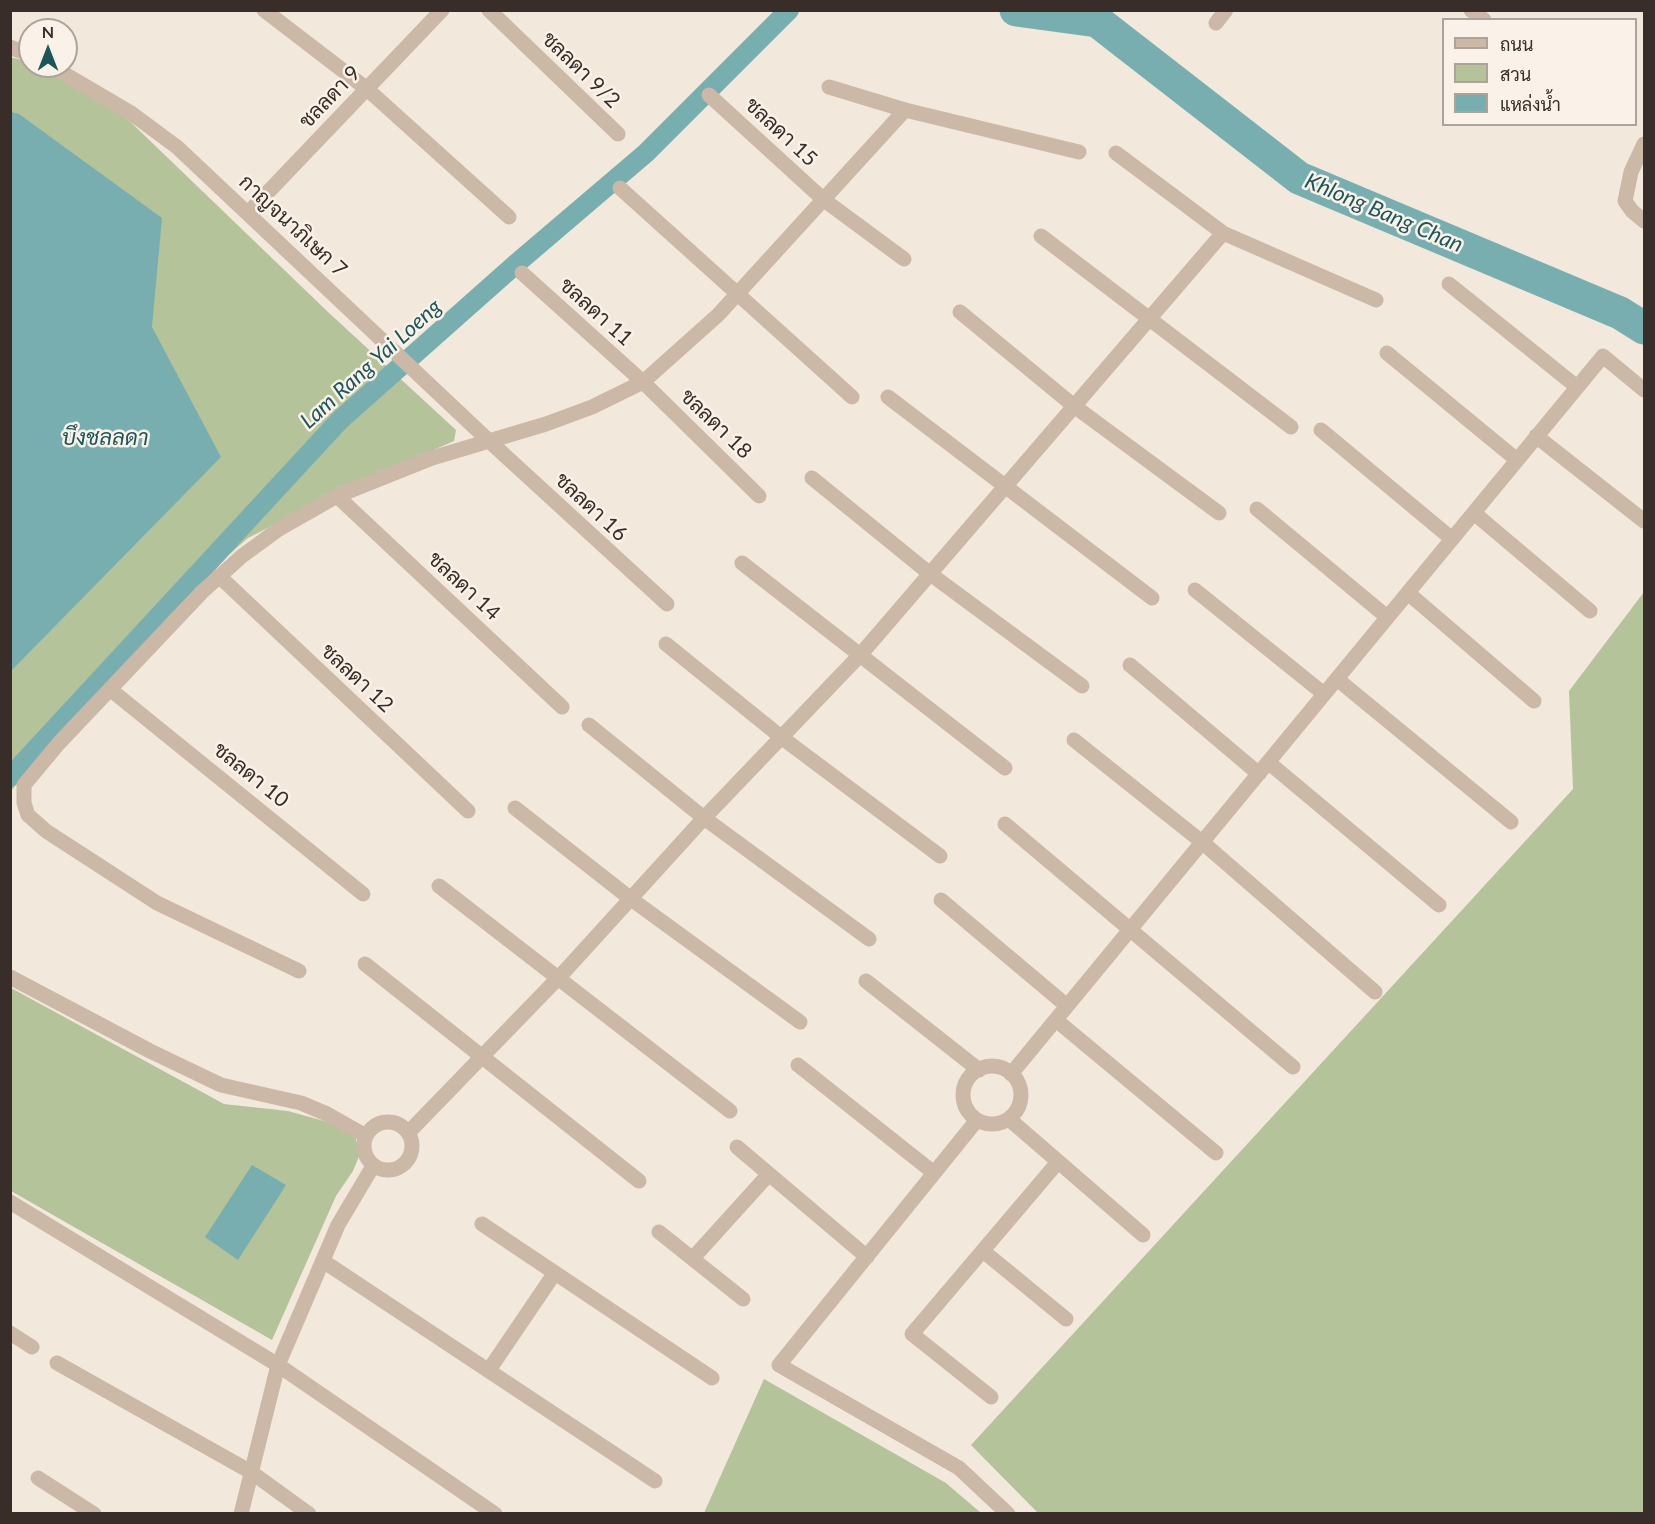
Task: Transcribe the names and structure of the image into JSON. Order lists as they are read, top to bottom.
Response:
{
  "streets": {
    "street": [
      "ชลลดา 9/2",
      "ชลลดา 9",
      "ชลลดา 15",
      "กาญจนาภิเษก 7",
      "ชลลดา 11",
      "ชลลดา 18",
      "ชลลดา 16",
      "ชลลดา 14",
      "ชลลดา 12",
      "ชลลดา 10"
    ]
  },
  "crossings": [
    ["ชลลดา 9", "กาญจนาภิเษก 7"],
    ["กาญจนาภิเษก 7", "ชลลดา 16"],
    ["ชลลดา 11", "ชลลดา 18"]
  ],
  "water": ["Khlong Bang Chan", "Lam Rang Yai Loeng", "บึงชลลดา"],
  "legend": ["ถนน", "สวน", "แหล่งน้ำ"],
  "north": "top"
}
